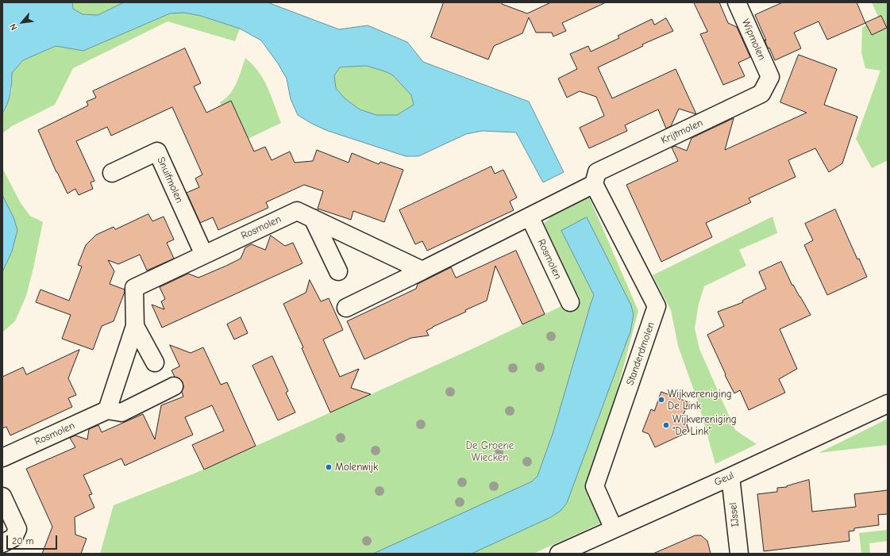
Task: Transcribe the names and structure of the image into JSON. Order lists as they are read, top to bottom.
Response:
{
  "streets": {
    "street": [
      "Wipmolen",
      "Krijtmolen",
      "Snuifmolen",
      "Rosmolen",
      "Standerdmolen",
      "Geul",
      "IJssel"
    ]
  },
  "crossings": [
    ["Wipmolen", "Krijtmolen"],
    ["Krijtmolen", "Standerdmolen"],
    ["Snuifmolen", "Rosmolen"],
    ["Standerdmolen", "Geul"],
    ["Geul", "IJssel"]
  ],
  "parks": ["De Groene Wiecken"],
  "places": ["Wijkvereniging De Link", "Wijkvereniging \"De Link\"", "Molenwijk"],
  "scale_bar": "20 m",
  "north": "bottom left"
}
